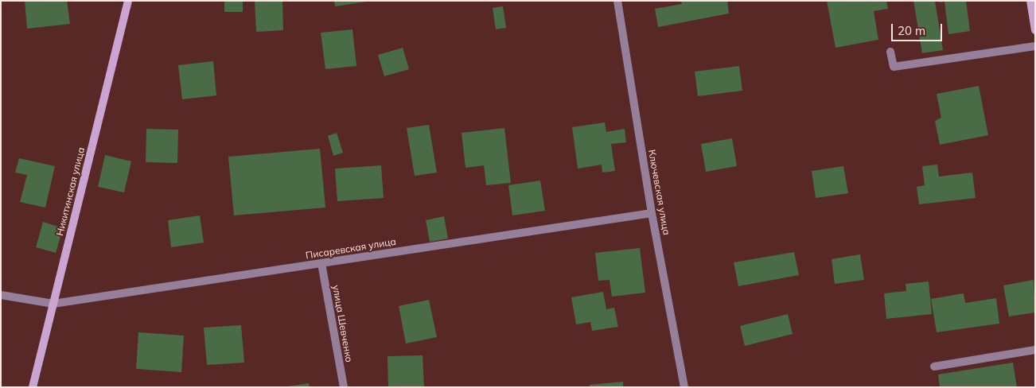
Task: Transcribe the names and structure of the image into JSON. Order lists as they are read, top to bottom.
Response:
{
  "streets": {
    "street": [
      "Никитинская улица",
      "Ключевская улица",
      "Писаревская улица",
      "улица Шевченко"
    ]
  },
  "crossings": [
    ["Никитинская улица", "Писаревская улица"],
    ["Ключевская улица", "Писаревская улица"],
    ["Писаревская улица", "улица Шевченко"]
  ],
  "scale_bar": "20 m"
}
